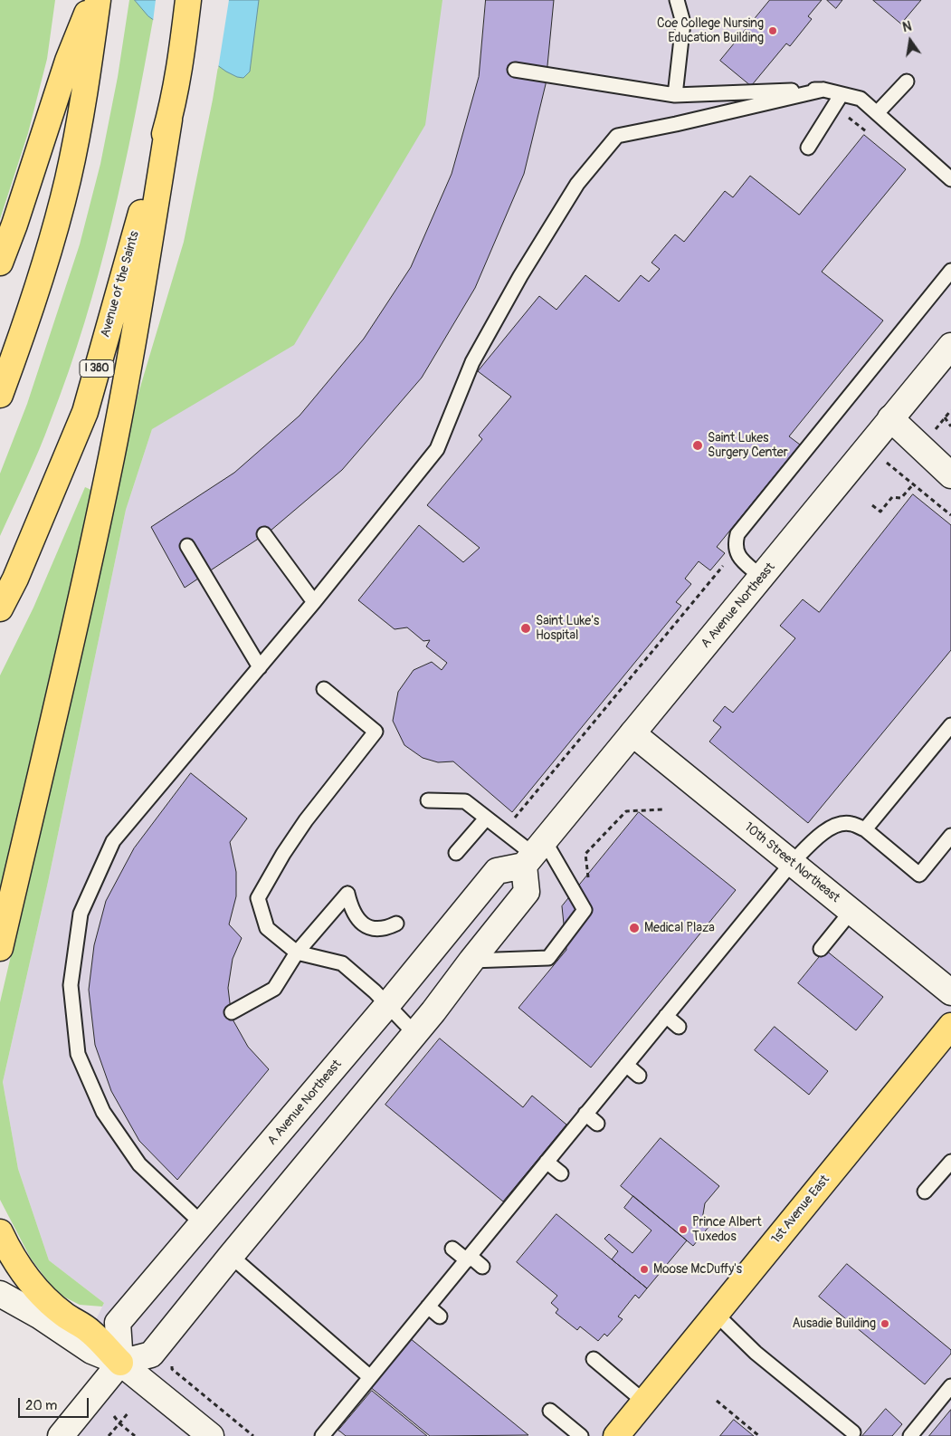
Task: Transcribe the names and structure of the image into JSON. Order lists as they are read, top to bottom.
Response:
{
  "streets": {
    "main road": ["Avenue of the Saints", "I 380", "1st Avenue East"],
    "street": ["A Avenue Northeast", "10th Street Northeast"]
  },
  "crossings": [
    ["A Avenue Northeast", "10th Street Northeast"]
  ],
  "places": [
    "Coe College Nursing Education Building",
    "Saint Lukes Surgery Center",
    "Saint Luke's Hospital",
    "Medical Plaza",
    "Prince Albert Tuxedos",
    "Moose McDuffy's",
    "Ausadie Building"
  ],
  "scale_bar": "20 m",
  "north": "top"
}
